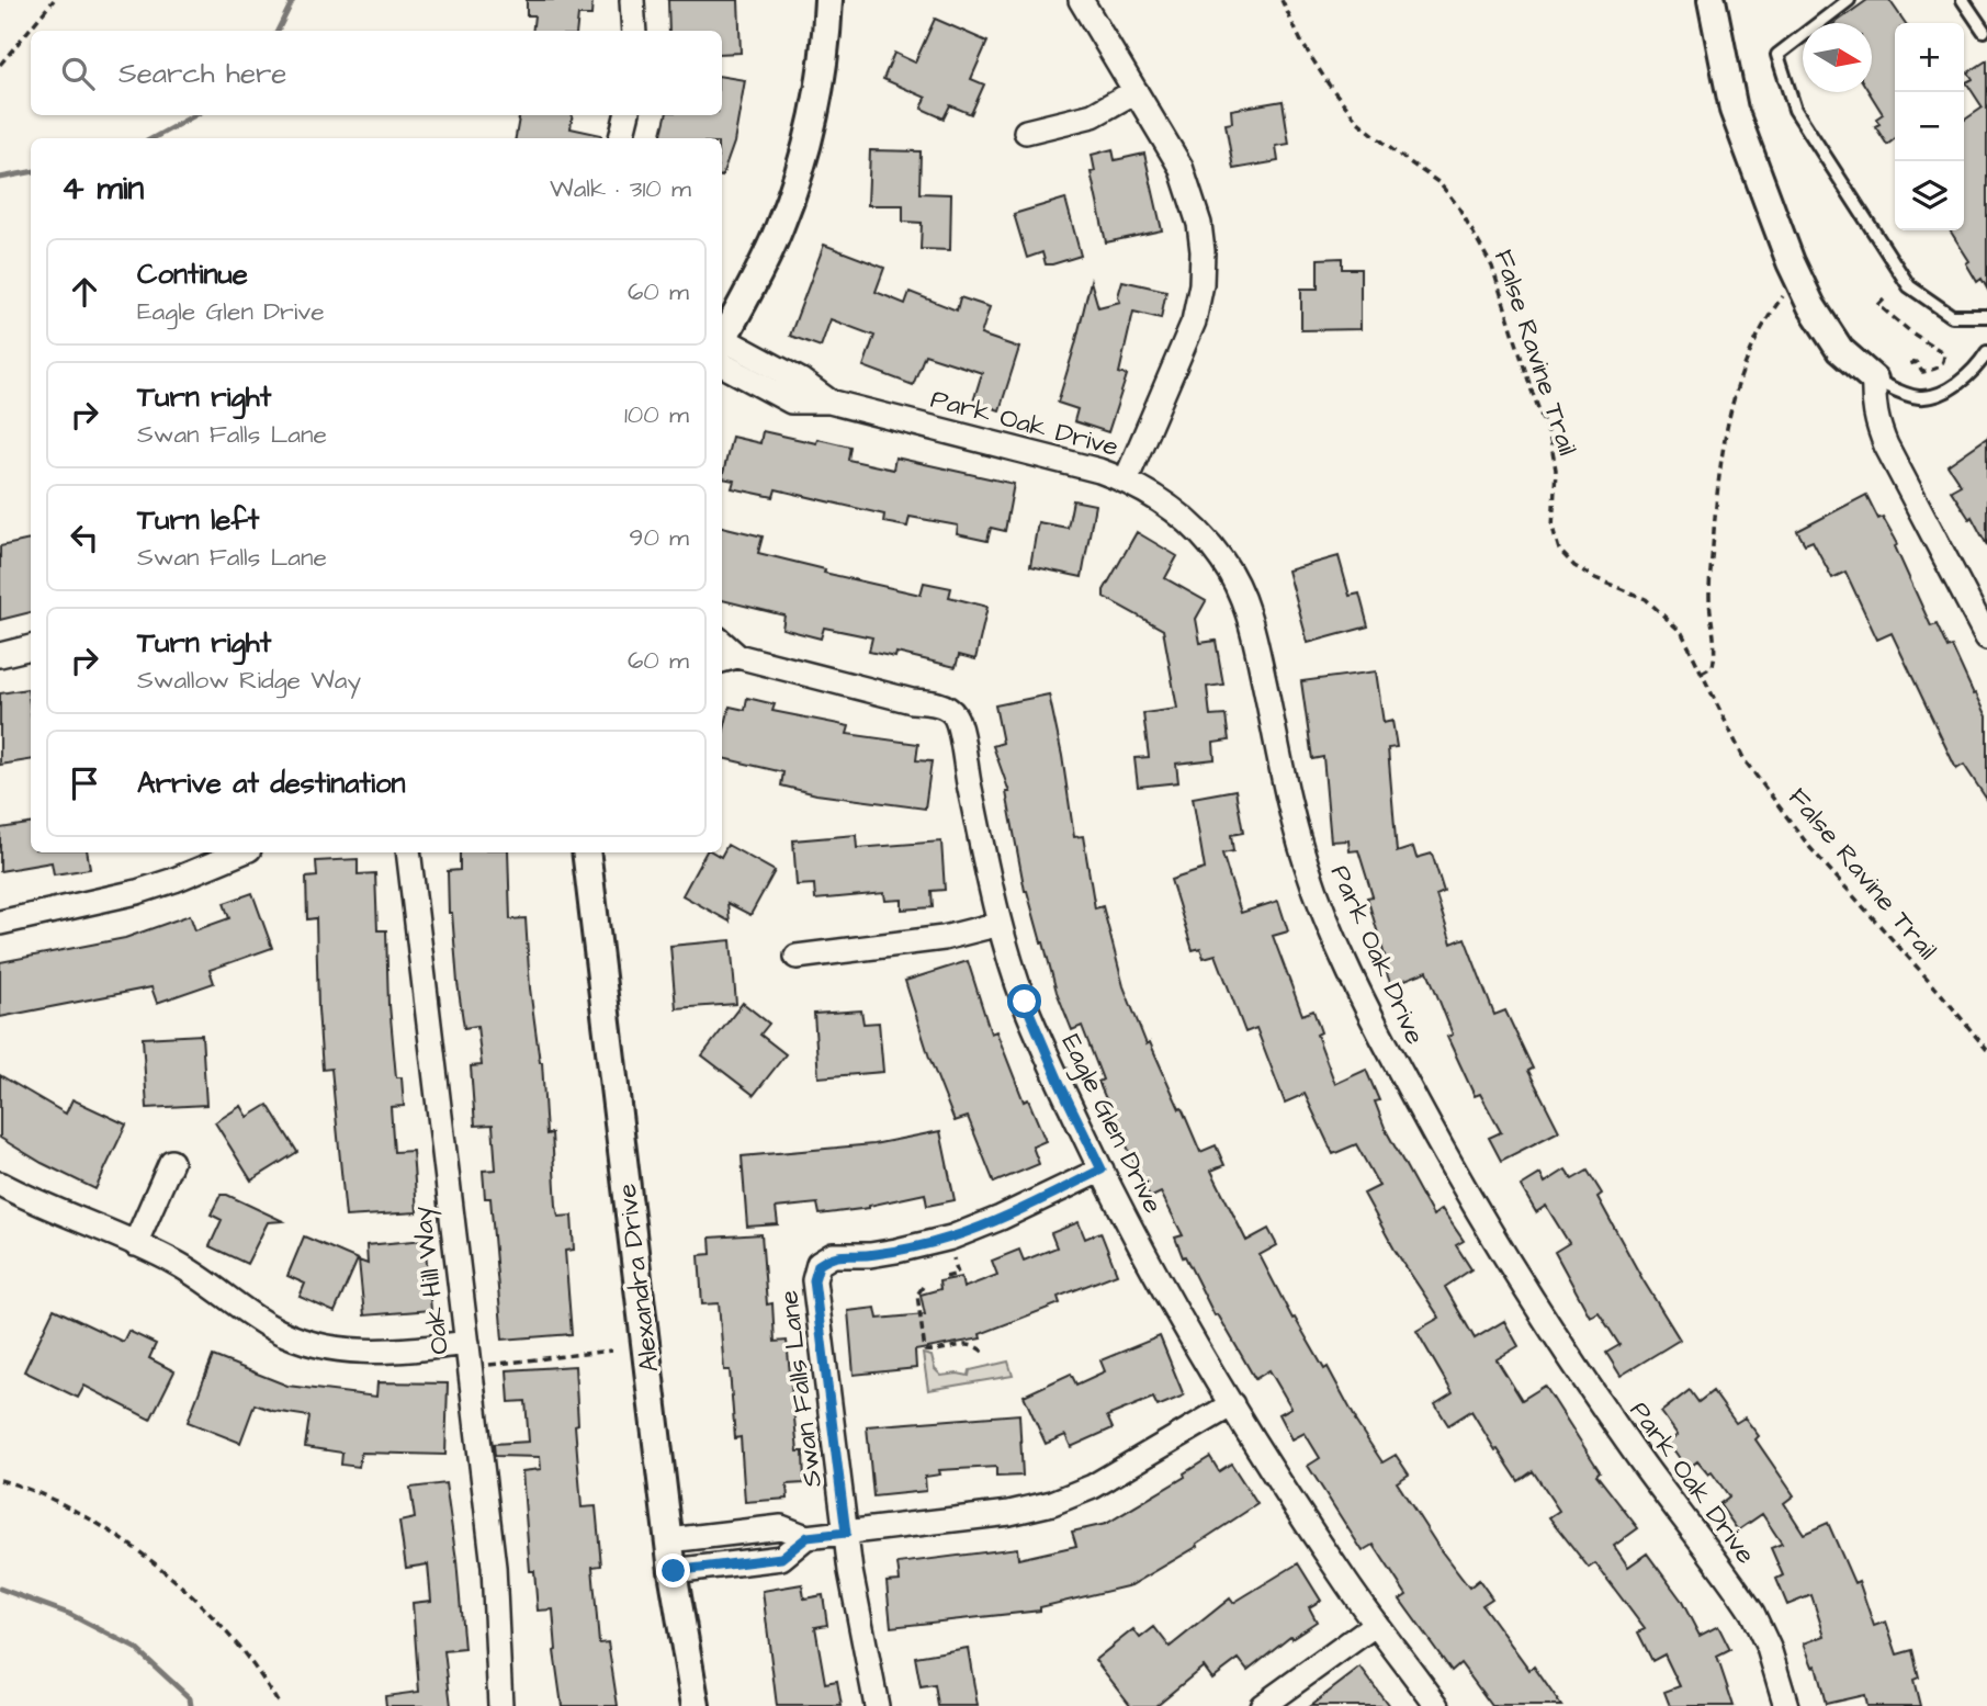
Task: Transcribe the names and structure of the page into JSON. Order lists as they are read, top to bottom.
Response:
{
  "streets": {
    "street": [
      "Park Oak Drive",
      "Eagle Glen Drive",
      "Alexandra Drive",
      "Oak Hill Way",
      "Swan Falls Lane"
    ],
    "path": ["False Ravine Trail"]
  },
  "crossings": [
    ["Eagle Glen Drive", "Swan Falls Lane"]
  ],
  "north": "right",
  "page": {
    "map_buttons": ["+", "−"],
    "search": "Search here",
    "heading": ["4 min", "Walk · 310 m"],
    "list": [
      ["Continue", "Eagle Glen Drive", "60 m"],
      ["Turn right", "Swan Falls Lane", "100 m"],
      ["Turn left", "Swan Falls Lane", "90 m"],
      ["Turn right", "Swallow Ridge Way", "60 m"],
      "Arrive at destination"
    ]
  }
}
